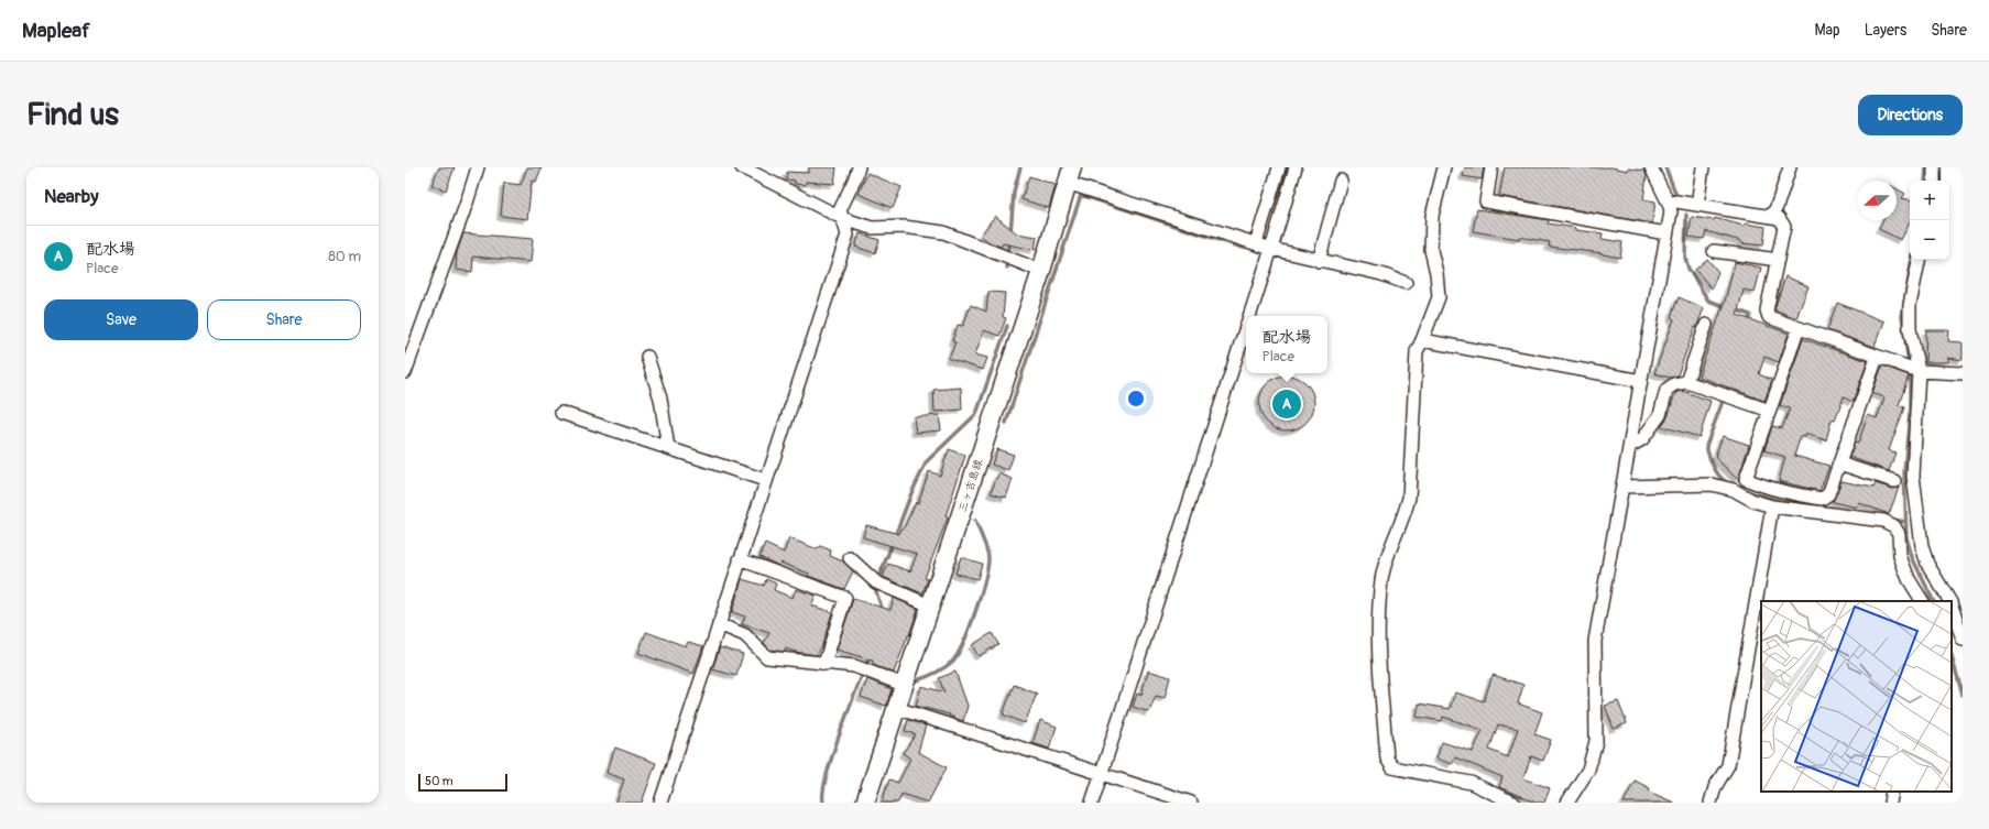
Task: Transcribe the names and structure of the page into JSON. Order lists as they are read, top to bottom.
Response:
{
  "streets": {
    "main road": ["三ヶ吉島線"]
  },
  "scale_bar": "50 m",
  "north": "left",
  "page": {
    "header": "Mapleaf",
    "nav": ["Map", "Layers", "Share"],
    "buttons": [
      "Directions",
      ["Save", "Share"]
    ],
    "title": "Find us",
    "heading": "Nearby",
    "map_buttons": ["+", "−"],
    "list": [
      {
        "mark": "A",
        "name": "配水場",
        "note": "Place",
        "value": "80 m"
      }
    ],
    "popup": ["配水場", "Place"],
    "pins": "A",
    "scale": "50 m"
  }
}
